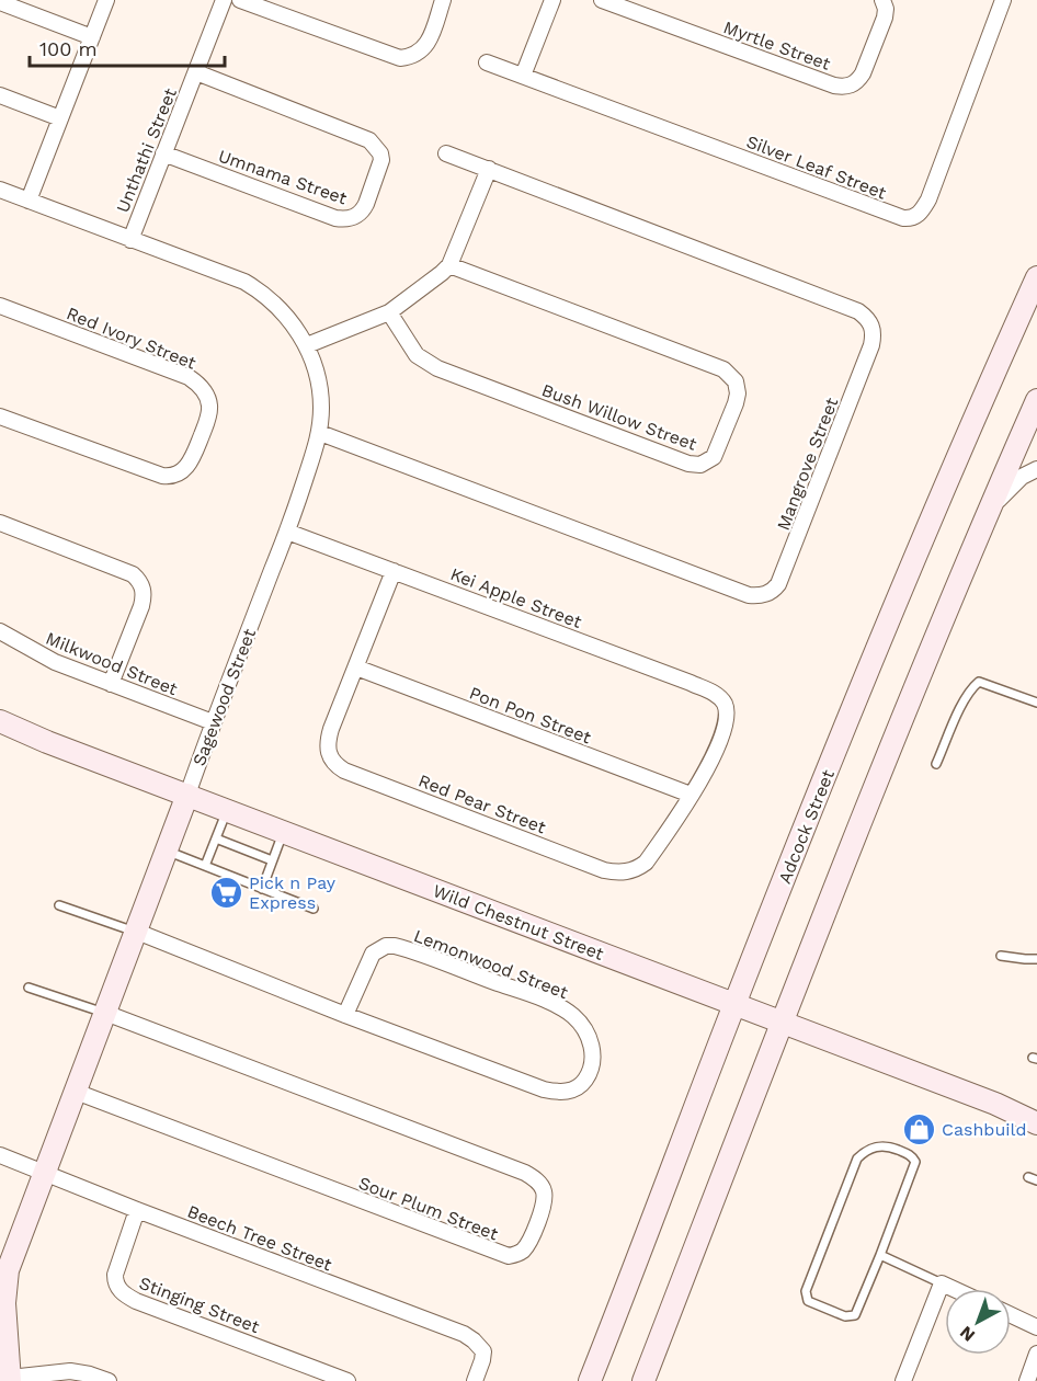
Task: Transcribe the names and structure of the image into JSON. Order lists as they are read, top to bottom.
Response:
{
  "streets": {
    "main road": ["Sagewood Street", "Adcock Street", "Wild Chestnut Street"],
    "street": [
      "Myrtle Street",
      "Unthathi Street",
      "Silver Leaf Street",
      "Umnama Street",
      "Red Ivory Street",
      "Bush Willow Street",
      "Mangrove Street",
      "Kei Apple Street",
      "Milkwood Street",
      "Pon Pon Street",
      "Red Pear Street",
      "Lemonwood Street",
      "Sour Plum Street",
      "Beech Tree Street",
      "Stinging Street"
    ]
  },
  "crossings": [
    ["Unthathi Street", "Umnama Street"],
    ["Unthathi Street", "Sagewood Street"],
    ["Mangrove Street", "Sagewood Street"],
    ["Kei Apple Street", "Sagewood Street"],
    ["Kei Apple Street", "Red Pear Street"],
    ["Milkwood Street", "Sagewood Street"],
    ["Sagewood Street", "Wild Chestnut Street"],
    ["Sagewood Street", "Lemonwood Street"],
    ["Sagewood Street", "Sour Plum Street"],
    ["Sagewood Street", "Beech Tree Street"],
    ["Pon Pon Street", "Red Pear Street"],
    ["Adcock Street", "Wild Chestnut Street"],
    ["Beech Tree Street", "Stinging Street"]
  ],
  "places": {
    "supermarket": ["Pick n Pay Express"],
    "shop": ["Cashbuild"]
  },
  "scale_bar": "100 m",
  "north": "bottom left"
}
